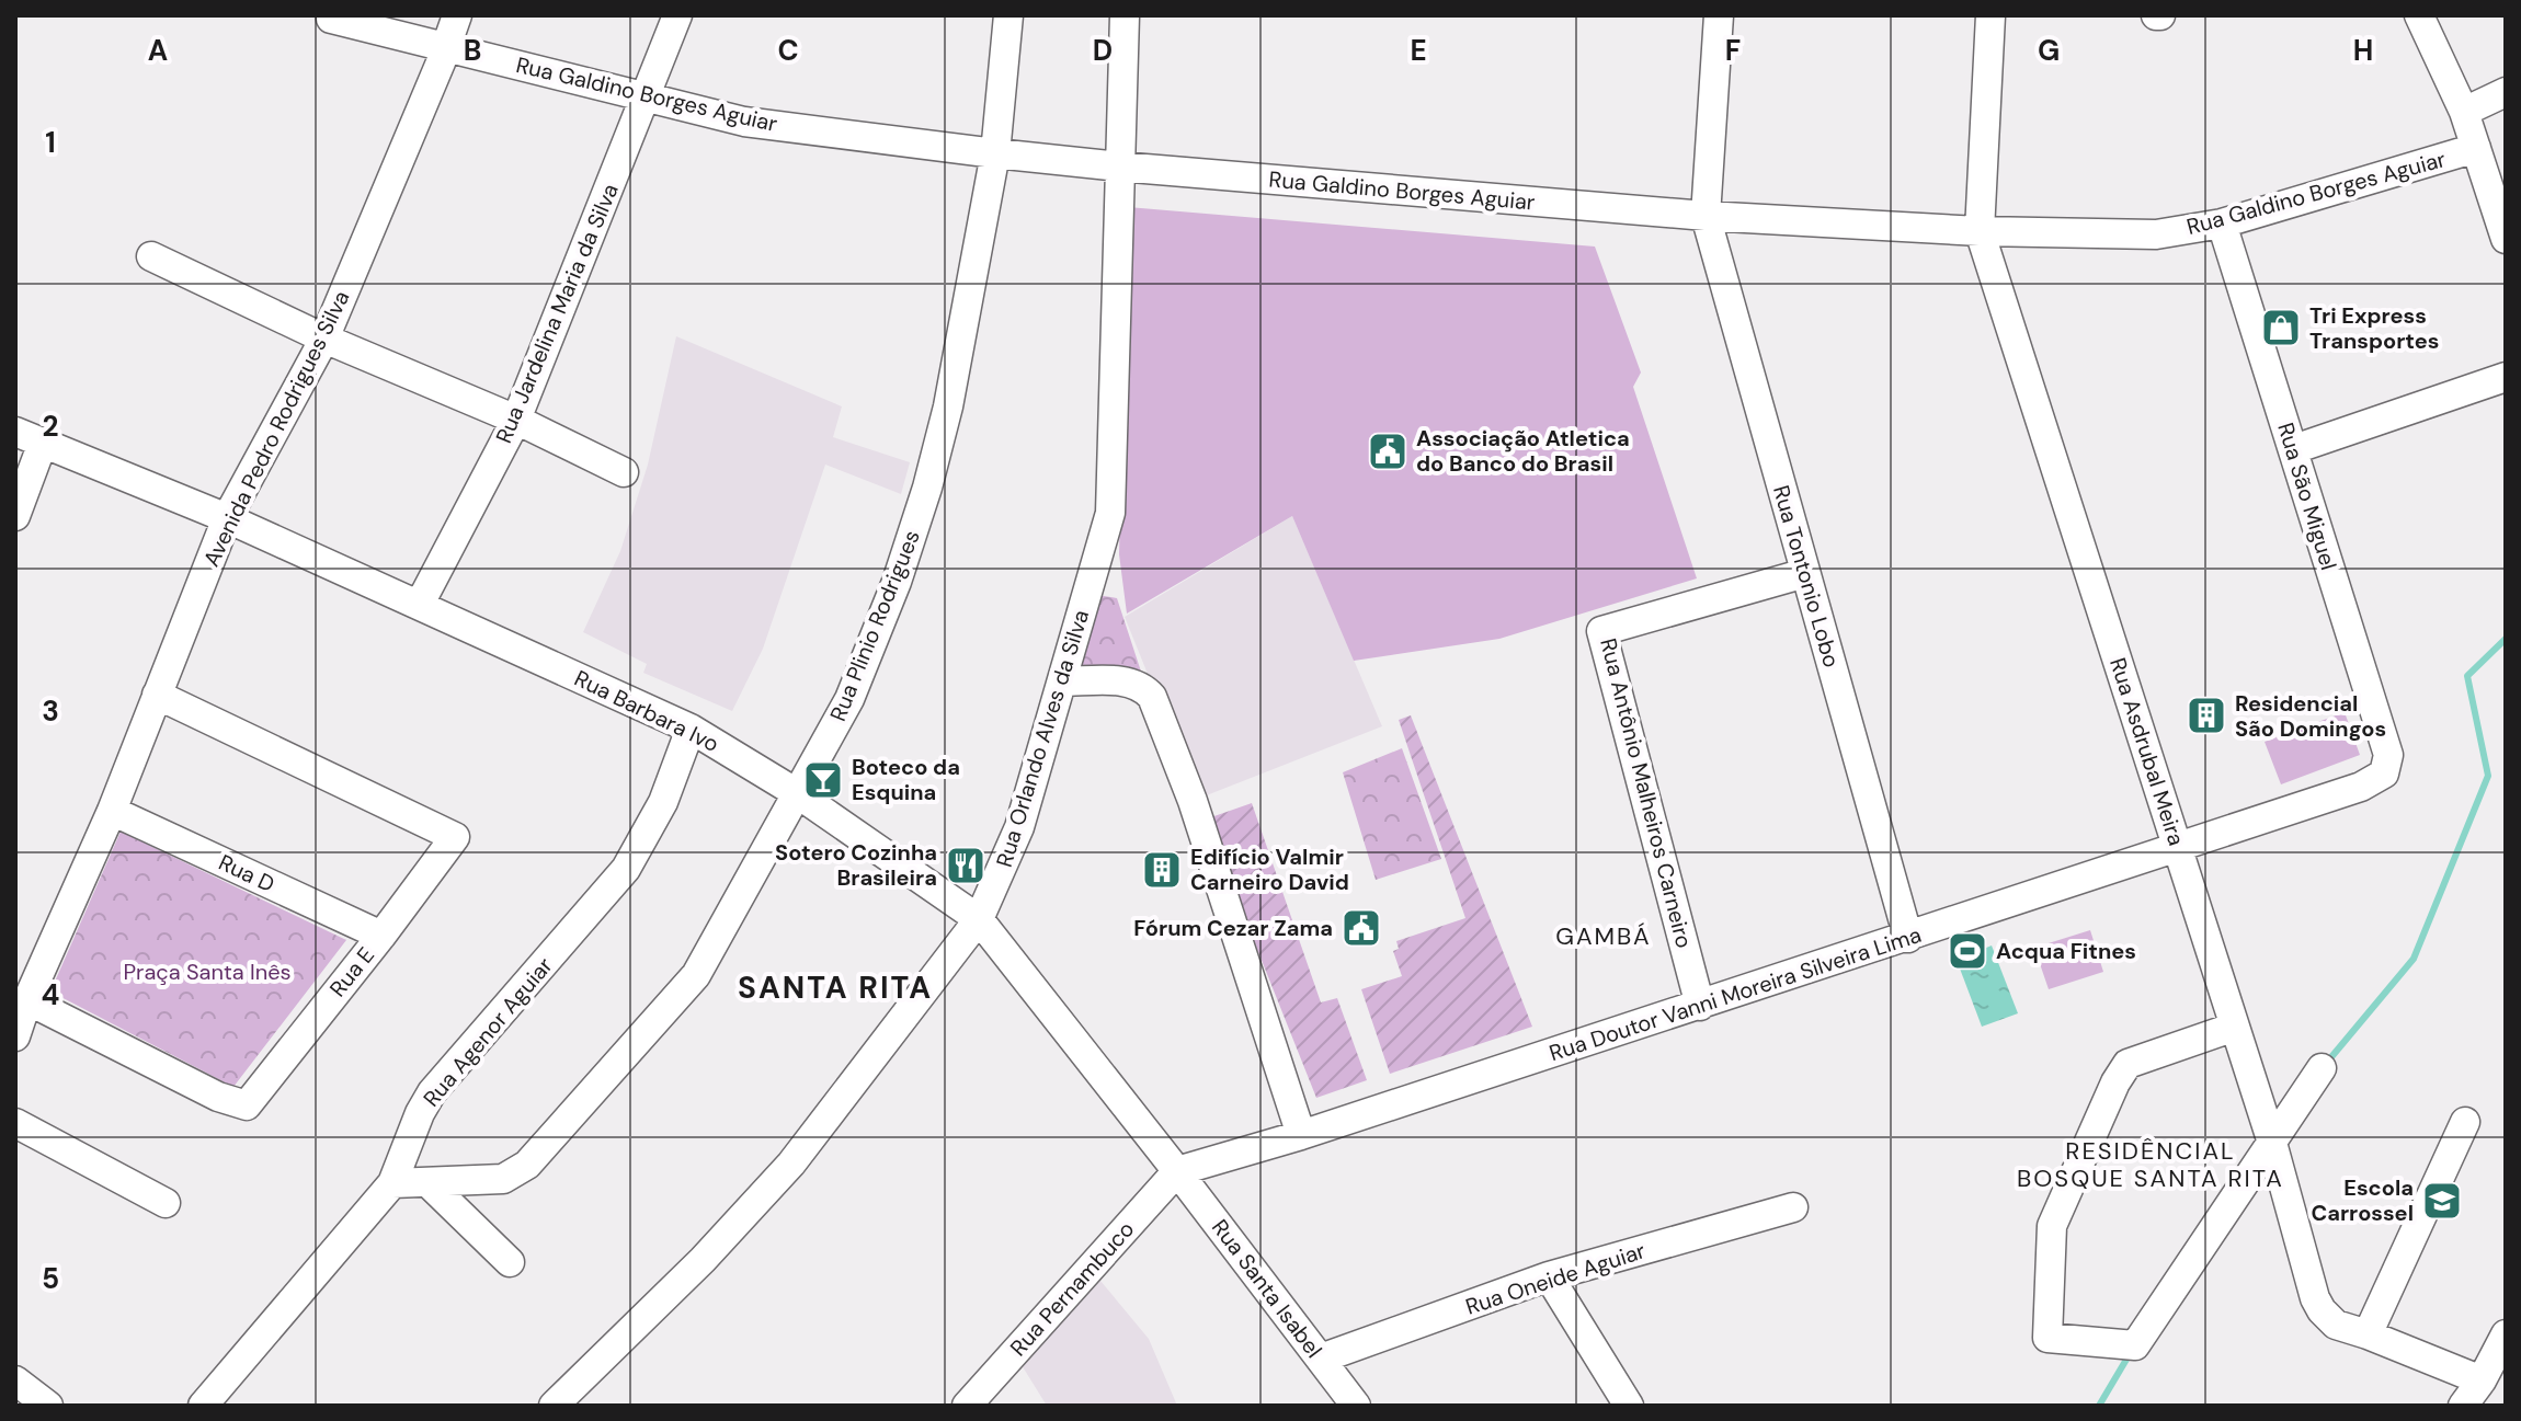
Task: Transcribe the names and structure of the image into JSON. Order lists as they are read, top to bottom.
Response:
{
  "streets": {
    "street": [
      "Rua Galdino Borges Aguiar",
      "Rua Jardelina Maria da Silva",
      "Avenida Pedro Rodrigues Silva",
      "Rua São Miguel",
      "Rua Tontonio Lobo",
      "Rua Plinio Rodrigues",
      "Rua Barbara Ivo",
      "Rua Orlando Alves da Silva",
      "Rua Asdrubal Meira",
      "Rua Antônio Malheiros Carneiro",
      "Rua D",
      "Rua E",
      "Rua Doutor Vanni Moreira Silveira Lima",
      "Rua Agenor Aguiar",
      "Rua Oneide Aguiar",
      "Rua Pernambuco",
      "Rua Santa Isabel"
    ]
  },
  "crossings": [
    ["Rua Galdino Borges Aguiar", "Rua Jardelina Maria da Silva"],
    ["Rua Galdino Borges Aguiar", "Avenida Pedro Rodrigues Silva"],
    ["Rua Galdino Borges Aguiar", "Rua São Miguel"],
    ["Rua Galdino Borges Aguiar", "Rua Tontonio Lobo"],
    ["Rua Galdino Borges Aguiar", "Rua Plinio Rodrigues"],
    ["Rua Galdino Borges Aguiar", "Rua Orlando Alves da Silva"],
    ["Rua Galdino Borges Aguiar", "Rua Asdrubal Meira"],
    ["Rua Jardelina Maria da Silva", "Rua Barbara Ivo"],
    ["Avenida Pedro Rodrigues Silva", "Rua Barbara Ivo"],
    ["Avenida Pedro Rodrigues Silva", "Rua D"],
    ["Avenida Pedro Rodrigues Silva", "Rua E"],
    ["Rua São Miguel", "Rua Doutor Vanni Moreira Silveira Lima"],
    ["Rua Tontonio Lobo", "Rua Antônio Malheiros Carneiro"],
    ["Rua Tontonio Lobo", "Rua Doutor Vanni Moreira Silveira Lima"],
    ["Rua Plinio Rodrigues", "Rua Barbara Ivo"],
    ["Rua Plinio Rodrigues", "Rua Agenor Aguiar"],
    ["Rua Barbara Ivo", "Rua Orlando Alves da Silva"],
    ["Rua Barbara Ivo", "Rua Doutor Vanni Moreira Silveira Lima"],
    ["Rua Barbara Ivo", "Rua Agenor Aguiar"],
    ["Rua Barbara Ivo", "Rua Pernambuco"],
    ["Rua Barbara Ivo", "Rua Santa Isabel"],
    ["Rua Asdrubal Meira", "Rua Doutor Vanni Moreira Silveira Lima"],
    ["Rua Antônio Malheiros Carneiro", "Rua Doutor Vanni Moreira Silveira Lima"],
    ["Rua D", "Rua E"],
    ["Rua Doutor Vanni Moreira Silveira Lima", "Rua Pernambuco"],
    ["Rua Doutor Vanni Moreira Silveira Lima", "Rua Santa Isabel"],
    ["Rua Oneide Aguiar", "Rua Santa Isabel"],
    ["Rua Pernambuco", "Rua Santa Isabel"]
  ],
  "districts": ["GAMBÁ", "SANTA RITA", "RESIDÊNCIAL BOSQUE SANTA RITA"],
  "parks": ["Praça Santa Inês"],
  "places": {
    "shop": ["Tri Express Transportes"],
    "public building": ["Associação Atletica do Banco do Brasil", "Fórum Cezar Zama"],
    "building": ["Residencial São Domingos", "Edifício Valmir Carneiro David"],
    "bar": ["Boteco da Esquina"],
    "restaurant": ["Sotero Cozinha Brasileira"],
    "sports": ["Acqua Fitnes"],
    "school or university": ["Escola Carrossel"]
  },
  "grid": {
    "columns": [
      "A",
      "B",
      "C",
      "D",
      "E",
      "F",
      "G",
      "H"
    ],
    "rows": [
      "1",
      "2",
      "3",
      "4",
      "5"
    ]
  }
}
